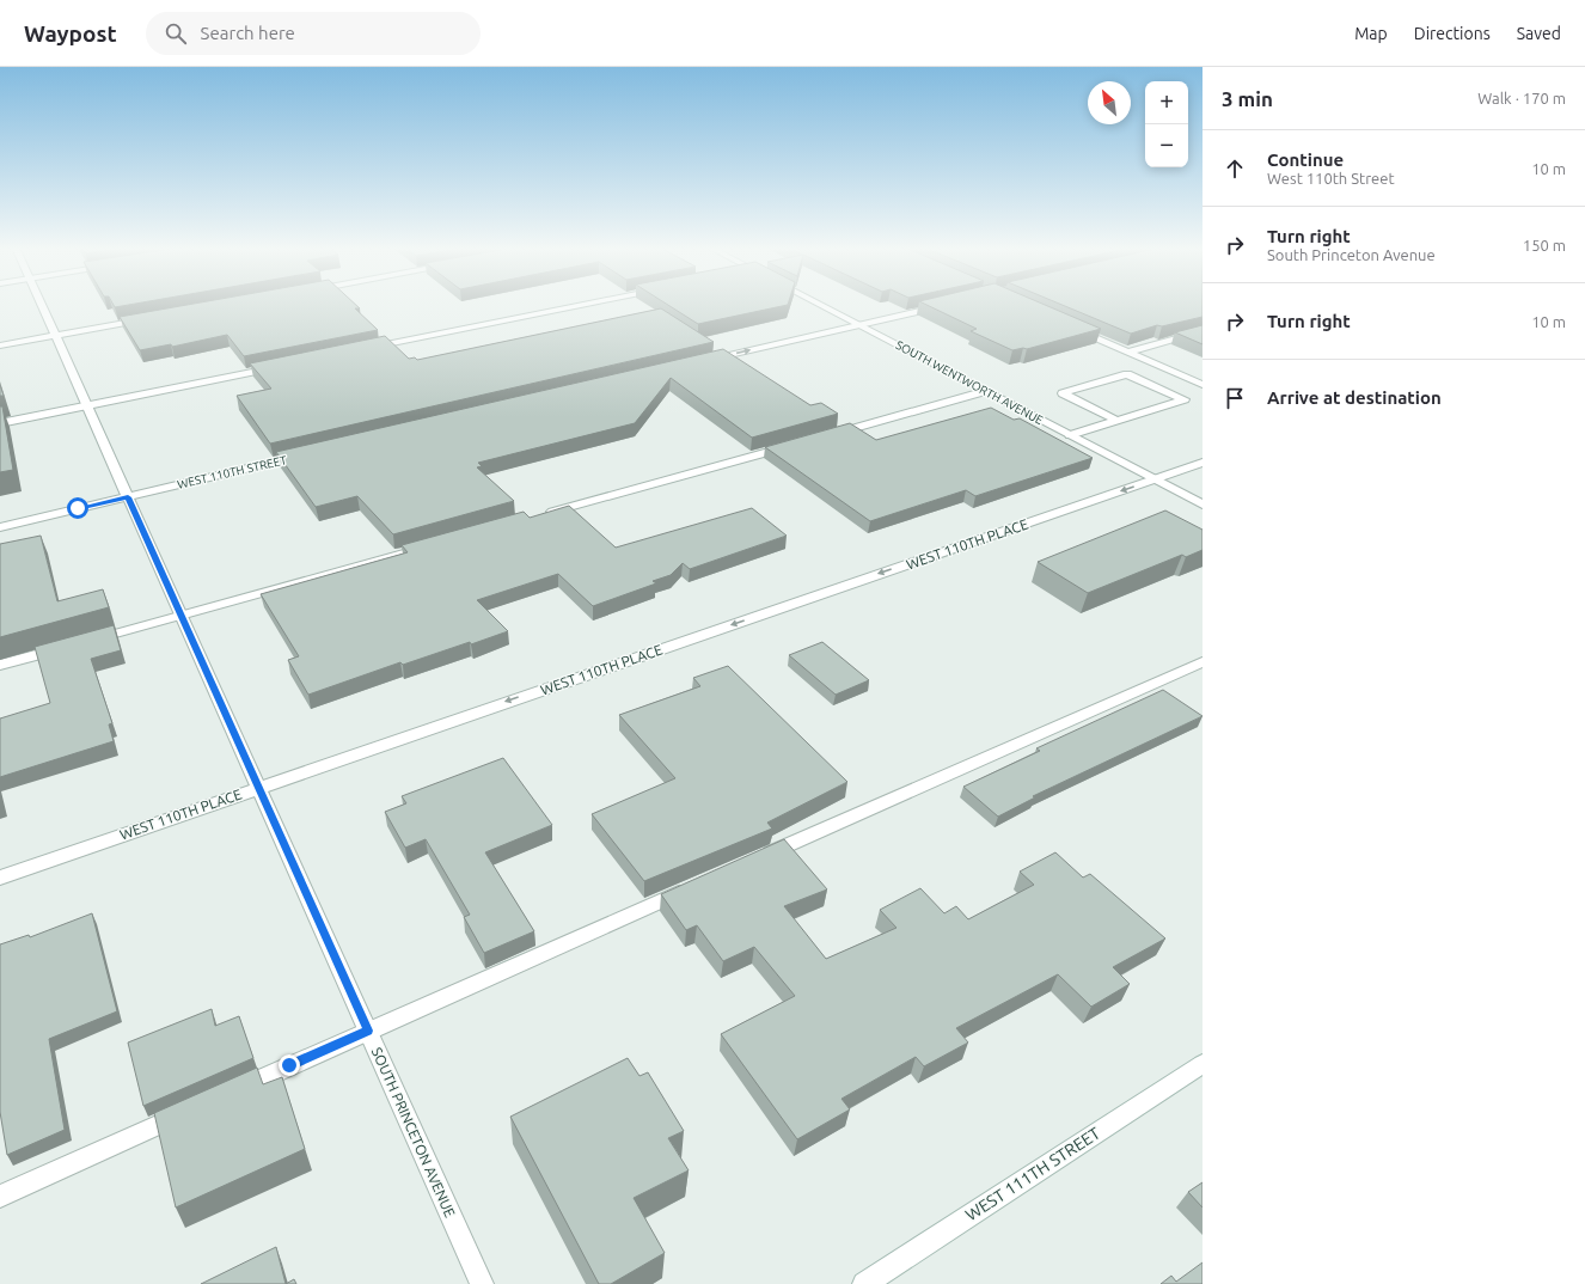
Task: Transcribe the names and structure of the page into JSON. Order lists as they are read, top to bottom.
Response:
{
  "streets": {
    "street": [
      "SOUTH WENTWORTH AVENUE",
      "WEST 110TH STREET",
      "WEST 110TH PLACE",
      "SOUTH PRINCETON AVENUE",
      "WEST 111TH STREET"
    ]
  },
  "crossings": [
    ["SOUTH WENTWORTH AVENUE", "WEST 110TH PLACE"],
    ["WEST 110TH STREET", "SOUTH PRINCETON AVENUE"],
    ["WEST 110TH PLACE", "SOUTH PRINCETON AVENUE"]
  ],
  "one_way": ["WEST 110TH PLACE"],
  "north": "top left",
  "page": {
    "header": "Waypost",
    "search": "Search here",
    "nav": ["Map", "Directions", "Saved"],
    "heading": ["3 min", "Walk · 170 m"],
    "map_buttons": ["+", "−"],
    "list": [
      ["Continue", "West 110th Street", "10 m"],
      ["Turn right", "South Princeton Avenue", "150 m"],
      ["Turn right", "10 m"],
      "Arrive at destination"
    ]
  }
}
